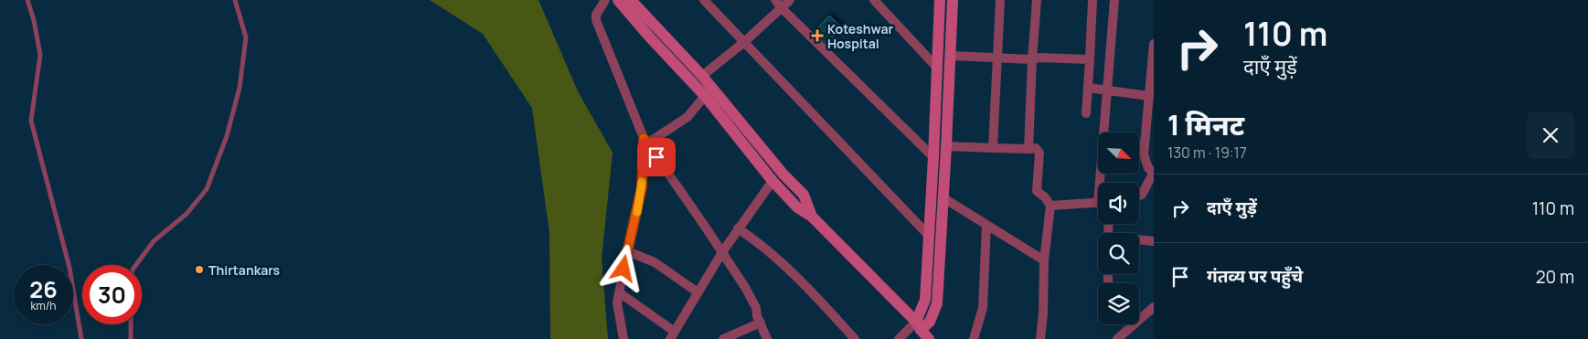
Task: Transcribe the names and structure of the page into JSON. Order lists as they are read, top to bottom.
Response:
{
  "places": {
    "health": ["Koteshwar Hospital"],
    "other": ["Thirtankars"]
  },
  "north": "bottom right",
  "page": {
    "turn": ["110 m", "दाएँ मुड़ें"],
    "heading": ["1 मिनट", "130 m · 19:17"],
    "list": [
      {
        "name": "दाएँ मुड़ें",
        "value": "110 m"
      },
      {
        "name": "गंतव्य पर पहुँचे",
        "value": "20 m"
      }
    ],
    "speed": "26 km/h",
    "limit": "30"
  }
}
